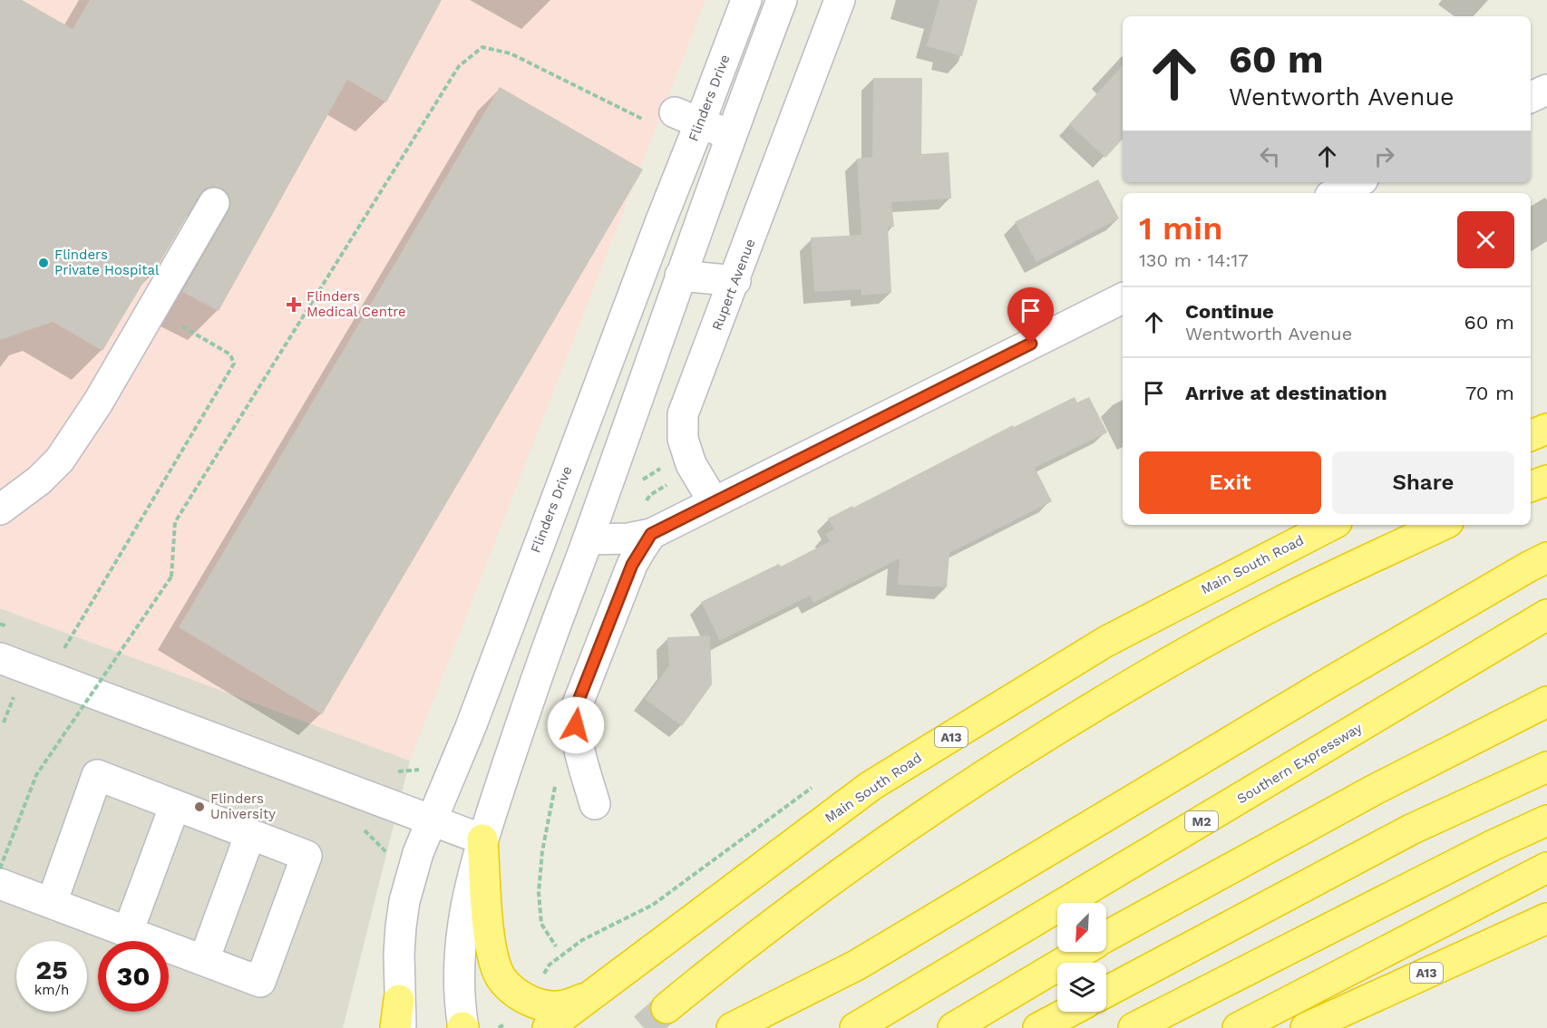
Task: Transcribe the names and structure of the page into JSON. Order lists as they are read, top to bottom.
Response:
{
  "streets": {
    "highway": [
      "Main South Road",
      "A13",
      "Southern Expressway",
      "M2"
    ],
    "street": ["Flinders Drive", "Rupert Avenue"]
  },
  "places": {
    "other": ["Flinders Private Hospital", "Flinders University"],
    "health": ["Flinders Medical Centre"]
  },
  "north": "bottom left",
  "page": {
    "turn": ["60 m", "Wentworth Avenue"],
    "heading": ["1 min", "130 m · 14:17"],
    "list": [
      {
        "name": "Continue",
        "note": "Wentworth Avenue",
        "value": "60 m"
      },
      {
        "name": "Arrive at destination",
        "value": "70 m"
      }
    ],
    "buttons": ["Exit", "Share"],
    "speed": "25 km/h",
    "limit": "30"
  }
}
